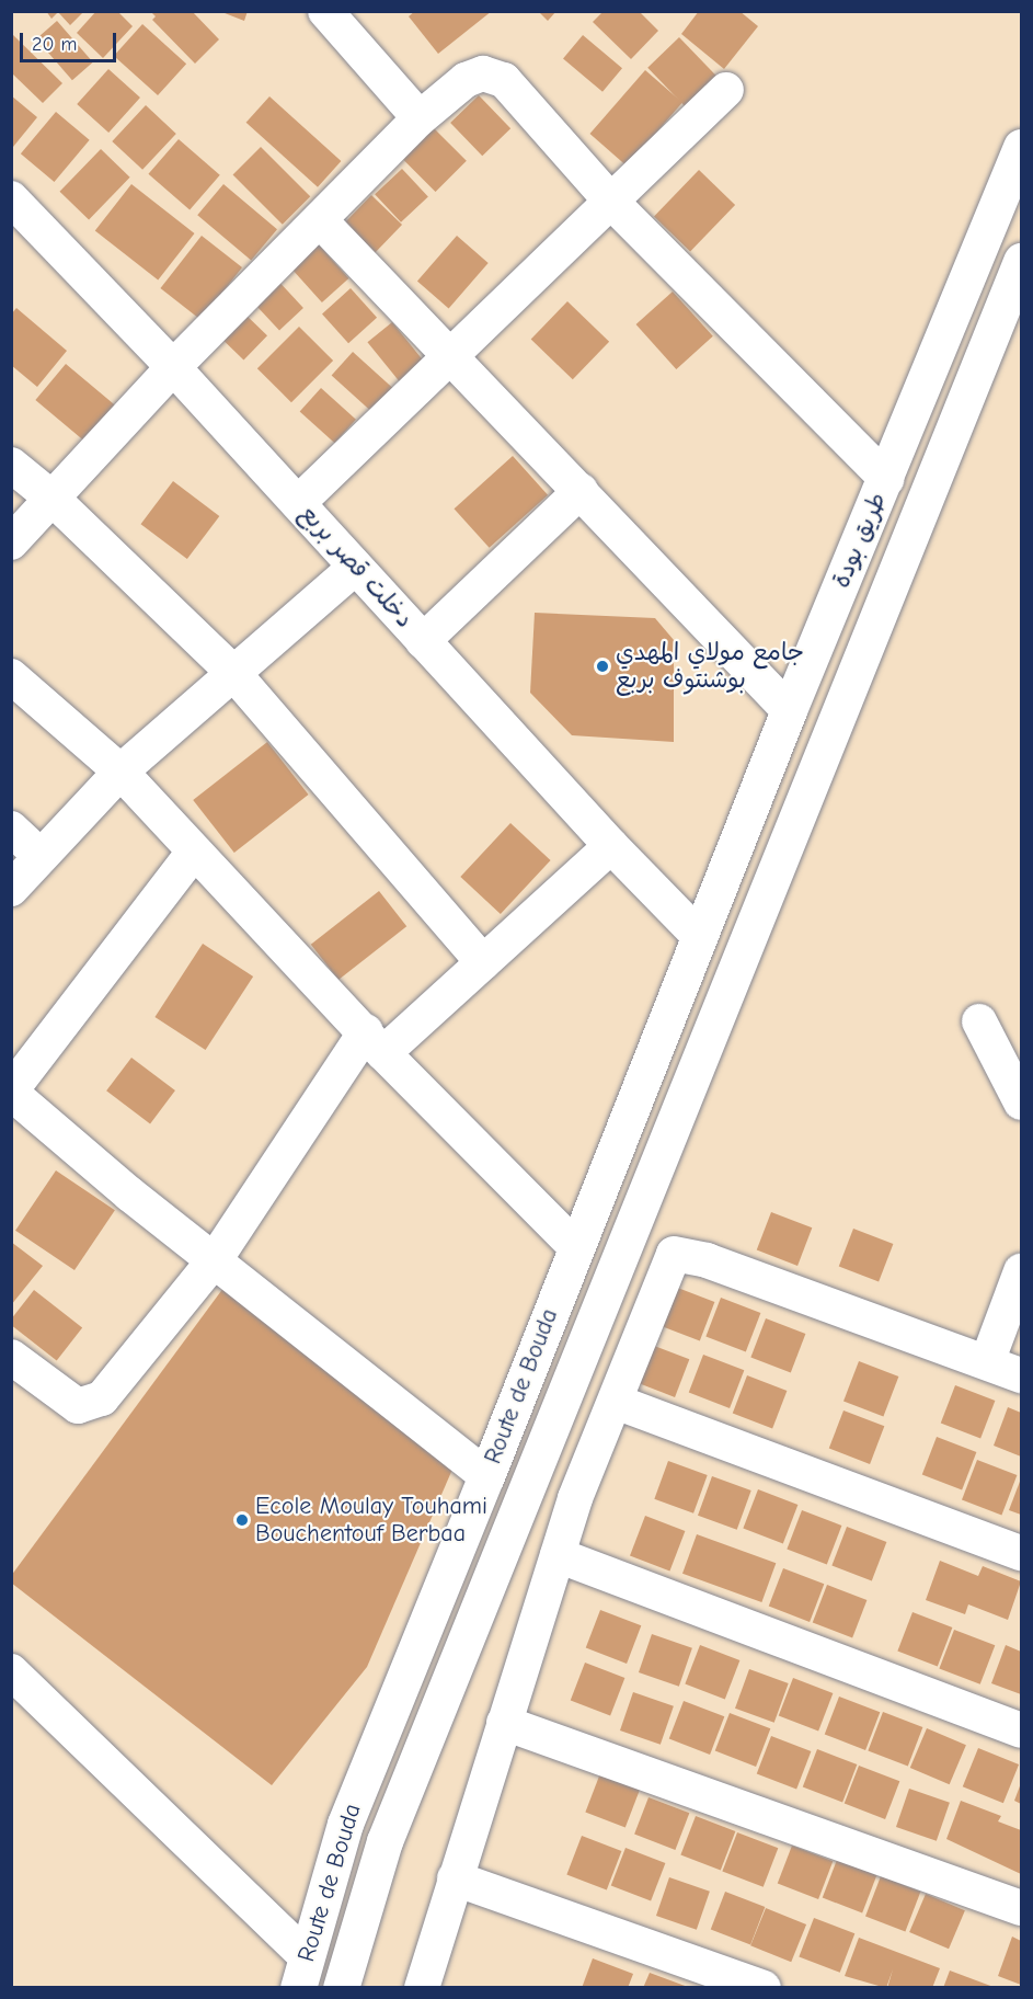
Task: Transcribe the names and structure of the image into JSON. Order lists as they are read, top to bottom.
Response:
{
  "streets": {
    "main road": ["طريق بودة", "Route de Bouda"],
    "street": ["دخلت قصر بربع"]
  },
  "crossings": [
    ["طريق بودة", "دخلت قصر بربع"],
    ["طريق بودة", "Route de Bouda"],
    ["دخلت قصر بربع", "Route de Bouda"]
  ],
  "places": ["جامع مولاي المهدي بوشنتوف بربع", "Ecole Moulay Touhami Bouchentouf Berbaa"],
  "scale_bar": "20 m"
}
